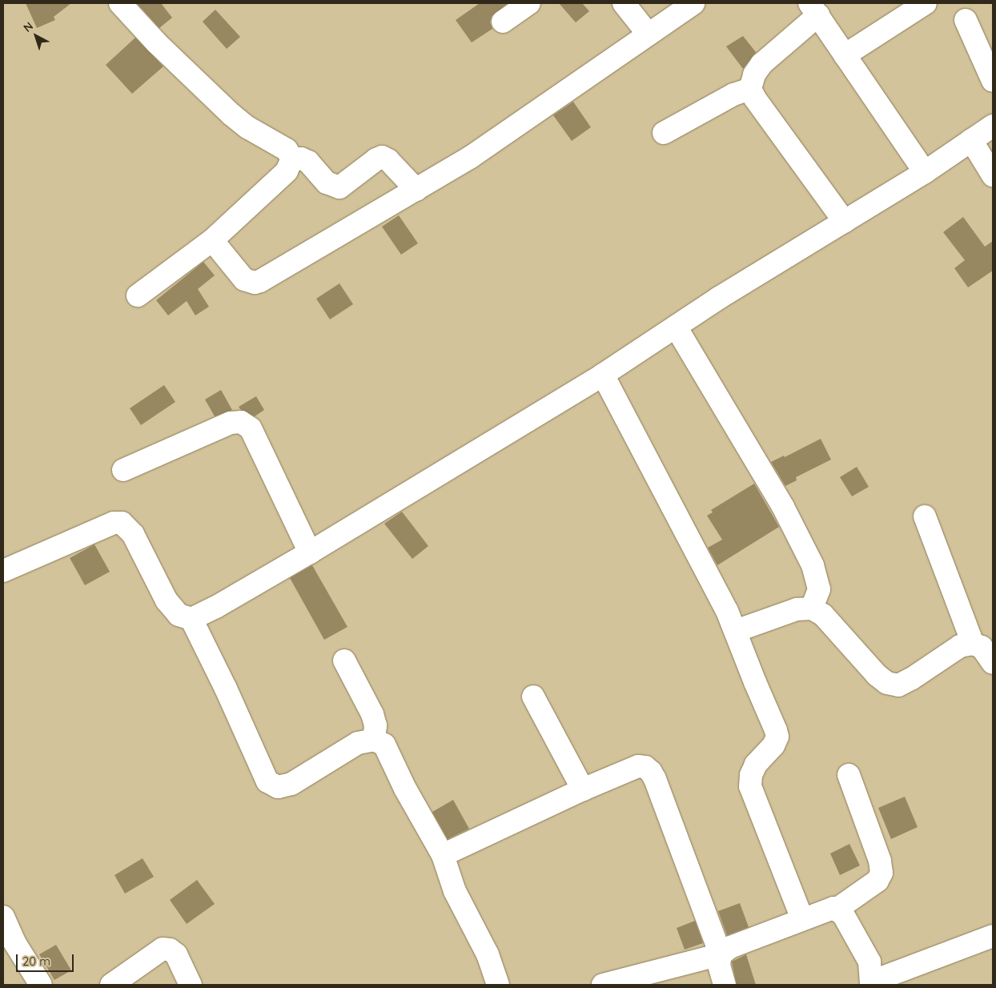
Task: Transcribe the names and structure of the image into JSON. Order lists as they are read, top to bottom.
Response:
{
  "scale_bar": "20 m",
  "north": "top left"
}
